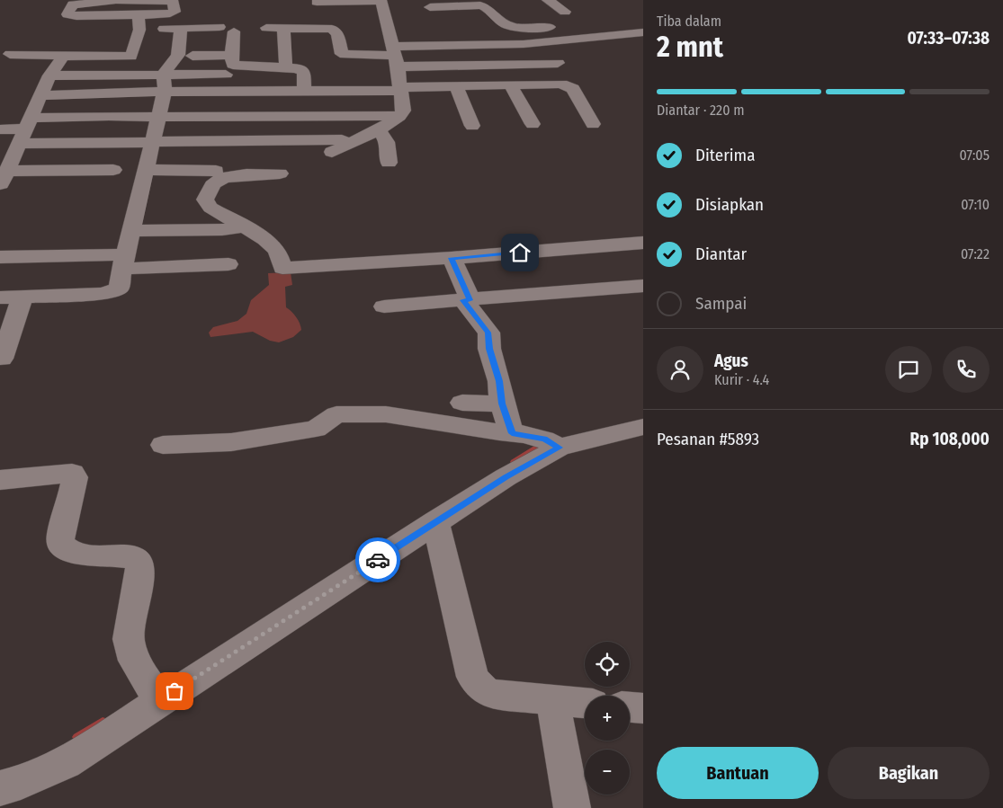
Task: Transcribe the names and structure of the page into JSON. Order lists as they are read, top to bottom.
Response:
{
  "page": {
    "heading": ["2 mnt", "Tiba dalam", "07:33–07:38"],
    "panel": [
      "Agus",
      "Kurir · 4.4",
      "Pesanan #5893",
      "Rp 108,000"
    ],
    "bar": "Diantar · 220 m",
    "list": [
      ["Diterima", "07:05"],
      ["Disiapkan", "07:10"],
      ["Diantar", "07:22"],
      "Sampai"
    ],
    "map_buttons": ["+", "−"],
    "buttons": ["Bantuan", "Bagikan"]
  }
}
